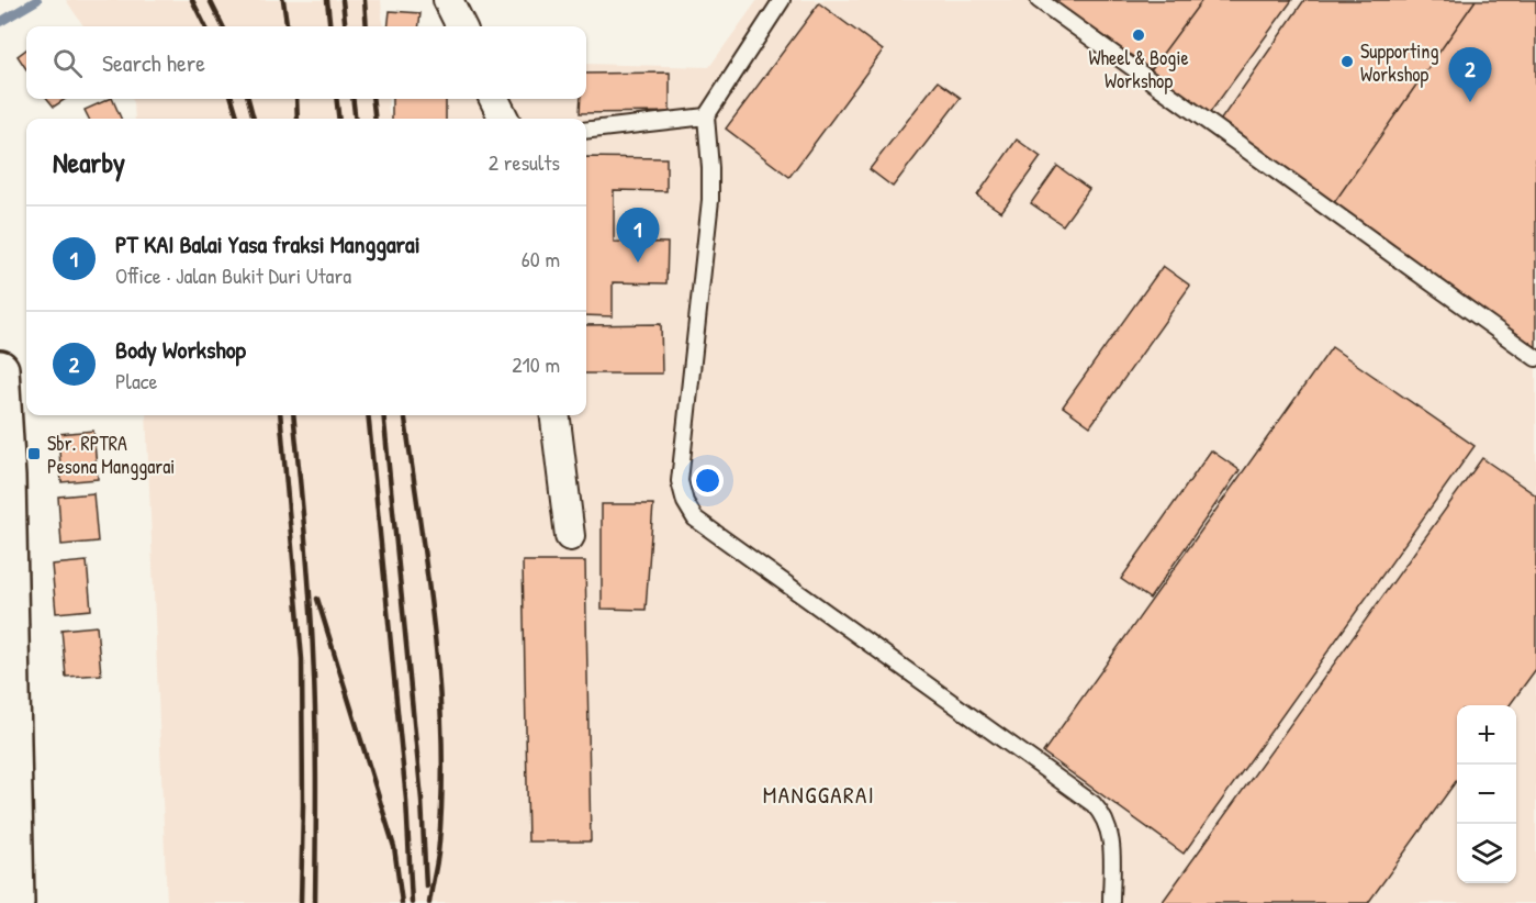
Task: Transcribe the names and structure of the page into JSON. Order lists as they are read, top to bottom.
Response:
{
  "districts": ["MANGGARAI"],
  "places": {
    "other": ["Wheel & Bogie Workshop", "Supporting Workshop"],
    "transit": ["Sbr. RPTRA Pesona Manggarai"]
  },
  "page": {
    "search": "Search here",
    "pins": ["2", "1"],
    "heading": ["Nearby", "2 results"],
    "list": [
      {
        "mark": "1",
        "name": "PT KAI Balai Yasa fraksi Manggarai",
        "note": "Office · Jalan Bukit Duri Utara",
        "value": "60 m"
      },
      {
        "mark": "2",
        "name": "Body Workshop",
        "note": "Place",
        "value": "210 m"
      }
    ],
    "map_buttons": ["+", "−"]
  }
}
